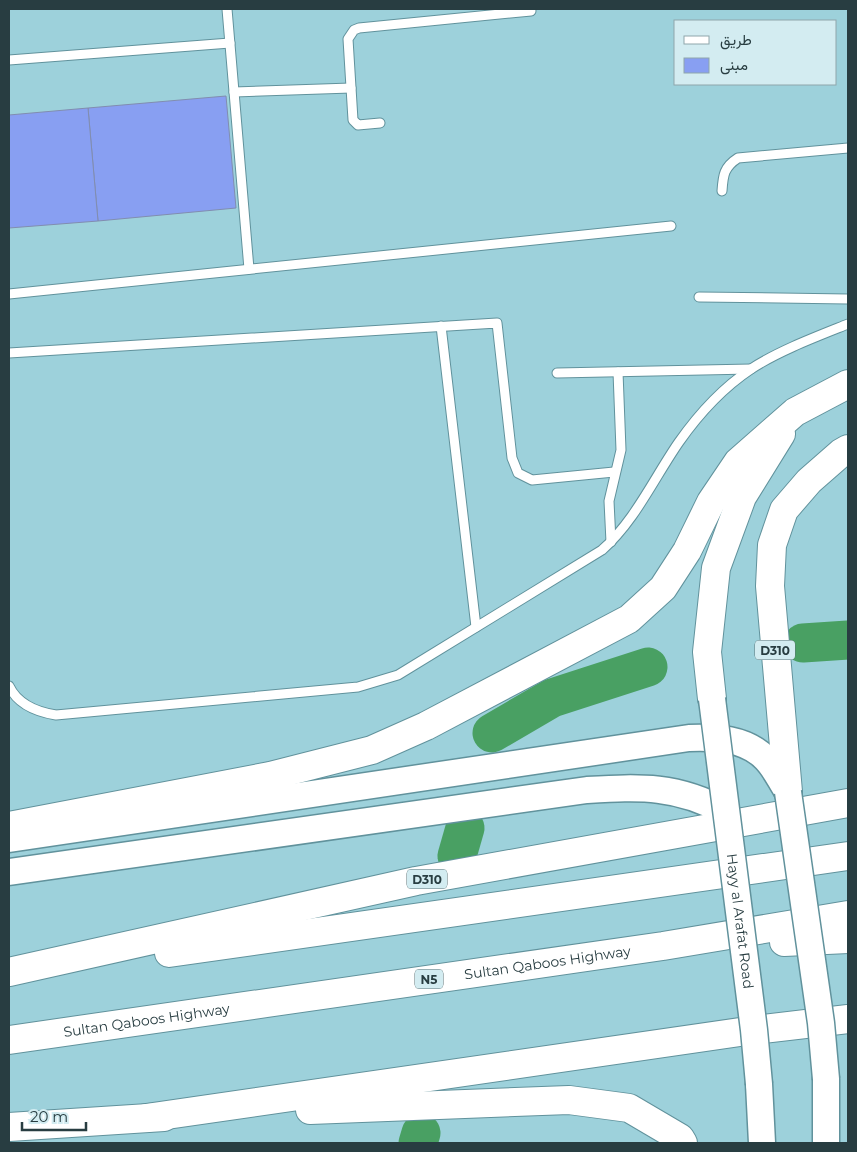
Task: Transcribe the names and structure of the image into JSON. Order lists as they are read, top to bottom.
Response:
{
  "streets": {
    "highway": ["D310", "Sultan Qaboos Highway", "N5"],
    "street": ["Hayy al Arafat Road"]
  },
  "legend": ["طريق", "مبنى"],
  "scale_bar": "20 m"
}
